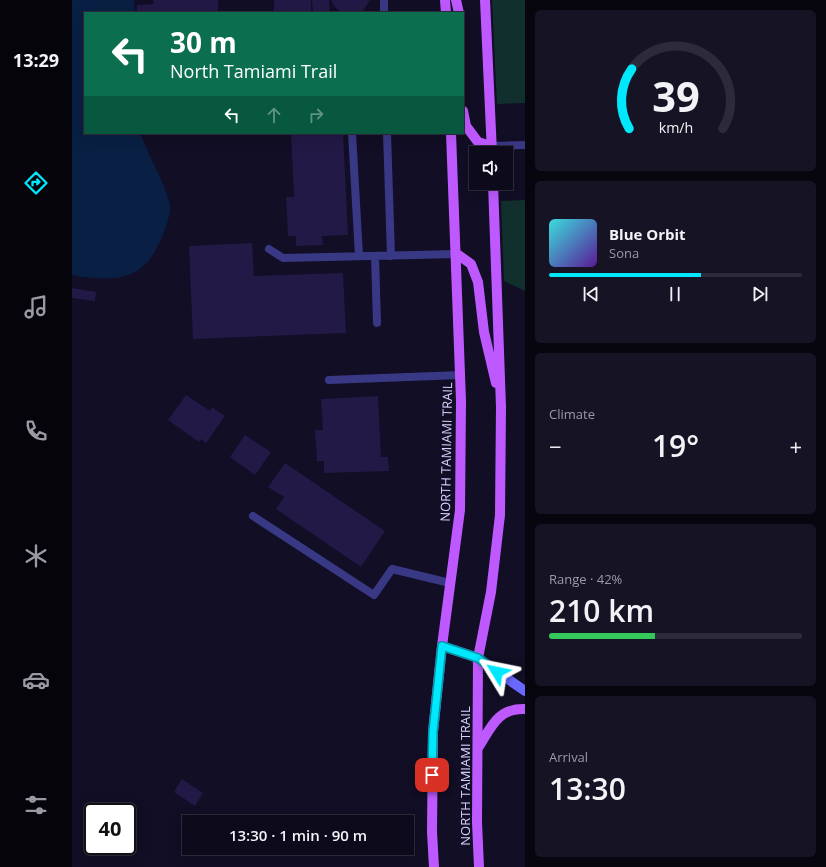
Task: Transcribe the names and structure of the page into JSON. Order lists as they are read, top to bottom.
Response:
{
  "streets": {
    "main road": ["NORTH TAMIAMI TRAIL"]
  },
  "page": {
    "tabs": "13:29",
    "turn": ["30 m", "North Tamiami Trail"],
    "song": ["Blue Orbit", "Sona"],
    "tile": [
      "Climate",
      ["Range · 42%", "210 km"],
      ["Arrival", "13:30"]
    ],
    "heat": ["−", "19°", "+"],
    "limit": "40",
    "trip": "13:30 · 1 min · 90 m",
    "gauge": ["39", "km/h"]
  }
}
